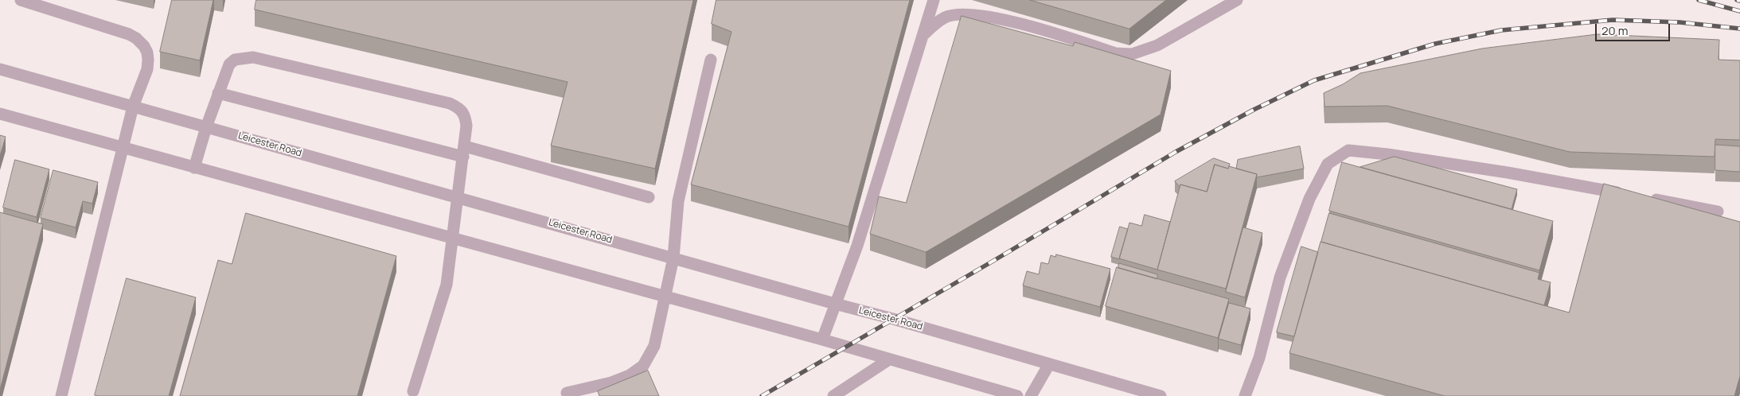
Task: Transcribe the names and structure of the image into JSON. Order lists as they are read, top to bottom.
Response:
{
  "streets": {
    "street": ["Leicester Road"]
  },
  "scale_bar": "20 m"
}
